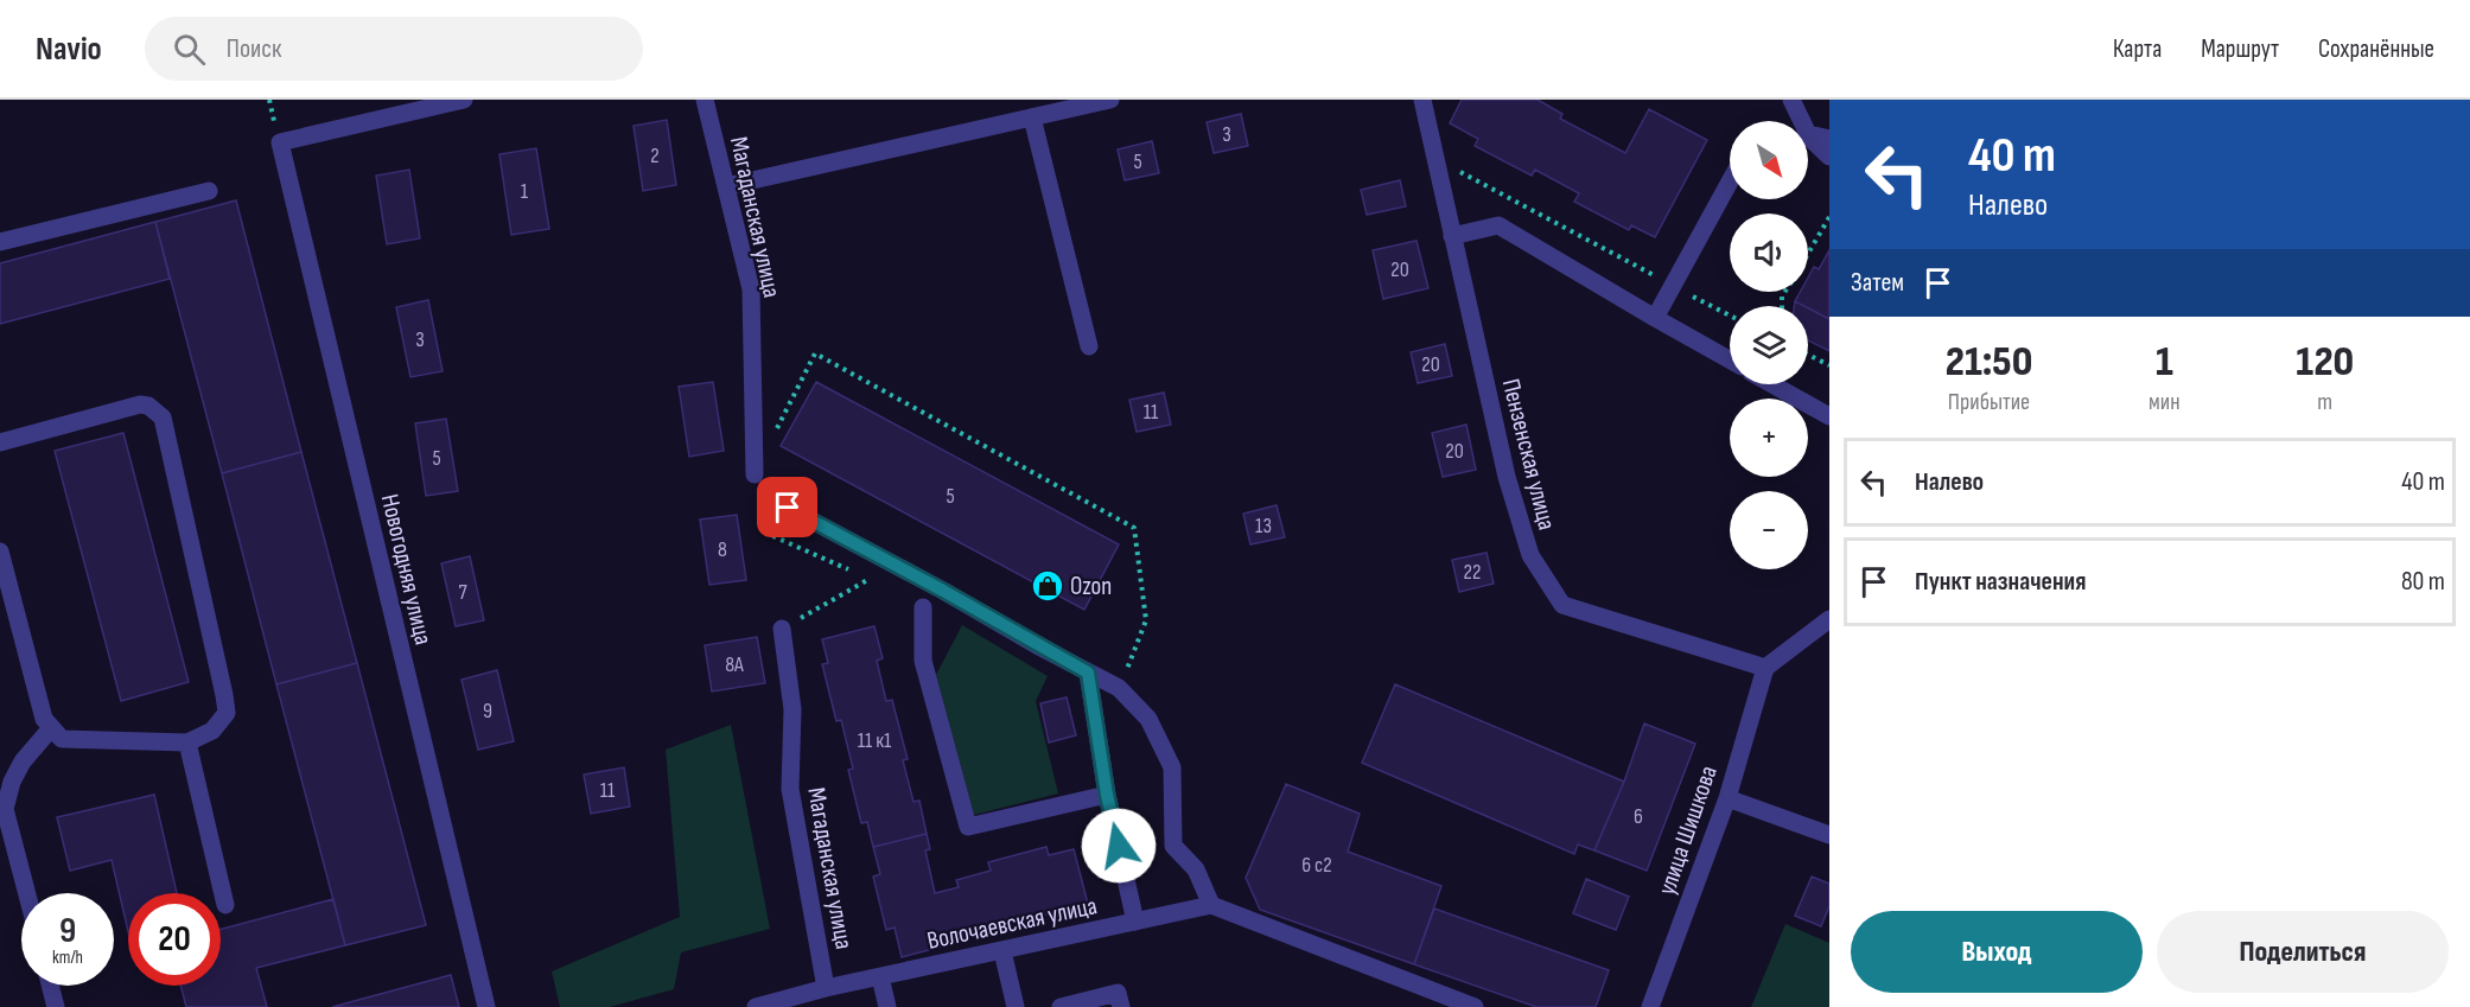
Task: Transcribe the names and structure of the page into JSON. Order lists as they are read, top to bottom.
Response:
{
  "streets": {
    "street": [
      "Магаданская улица",
      "Пензенская улица",
      "Новогодняя улица",
      "улица Шишкова",
      "Волочаевская улица"
    ]
  },
  "crossings": [
    ["Магаданская улица", "Волочаевская улица"],
    ["Пензенская улица", "улица Шишкова"]
  ],
  "places": {
    "shop": ["Ozon"]
  },
  "house_numbers": [
    "3",
    "2",
    "5",
    "1",
    "20",
    "3",
    "20",
    "11",
    "20",
    "5",
    "5",
    "13",
    "8",
    "22",
    "7",
    "8А",
    "9",
    "11 к1",
    "11",
    "6",
    "6 с2"
  ],
  "north": "bottom right",
  "page": {
    "header": "Navio",
    "search": "Поиск",
    "nav": ["Карта", "Маршрут", "Сохранённые"],
    "turn": ["40 m", "Налево"],
    "map_buttons": ["+", "−"],
    "then": "Затем",
    "eta": [
      "21:50",
      "Прибытие",
      "1",
      "мин",
      "120",
      "m"
    ],
    "list": [
      {
        "name": "Налево",
        "value": "40 m"
      },
      {
        "name": "Пункт назначения",
        "value": "80 m"
      }
    ],
    "speed": "9 km/h",
    "limit": "20",
    "buttons": ["Выход", "Поделиться"]
  }
}
